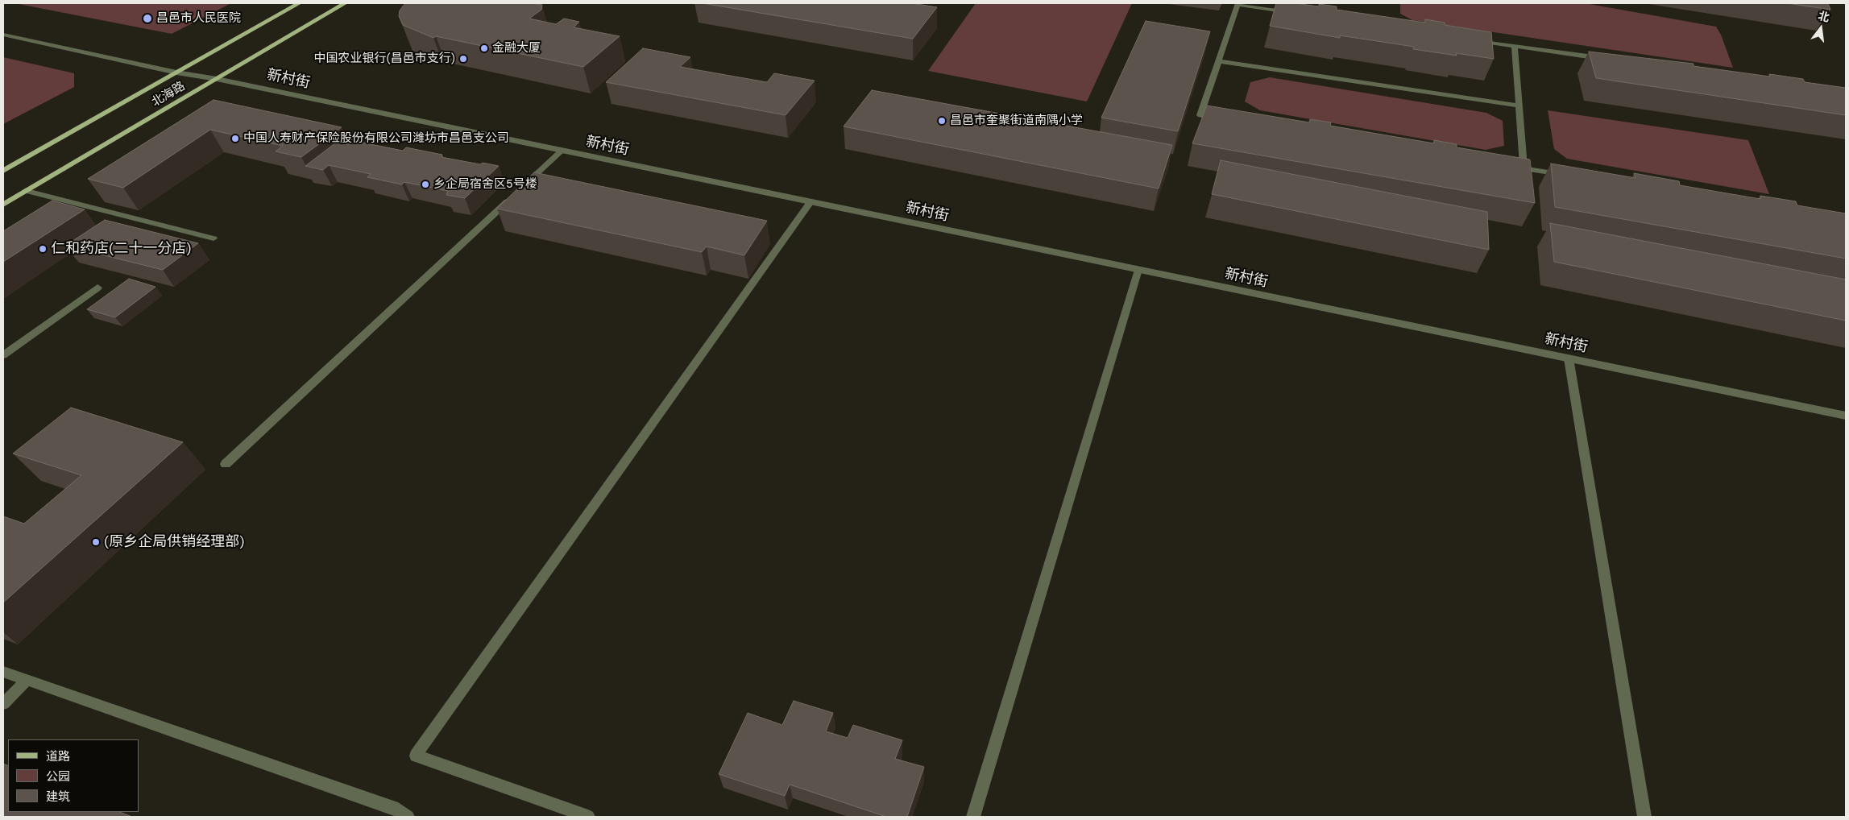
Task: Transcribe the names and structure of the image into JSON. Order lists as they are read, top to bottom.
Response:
{
  "streets": {
    "main road": ["北海路"],
    "street": ["新村街"]
  },
  "crossings": [
    ["新村街", "北海路"]
  ],
  "places": [
    "昌邑市人民医院",
    "金融大厦",
    "中国农业银行(昌邑市支行)",
    "昌邑市奎聚街道南隅小学",
    "中国人寿财产保险股份有限公司潍坊市昌邑支公司",
    "乡企局宿舍区5号楼",
    "仁和药店(二十一分店)",
    "(原乡企局供销经理部)"
  ],
  "legend": ["道路", "公园", "建筑"],
  "north": "top"
}
